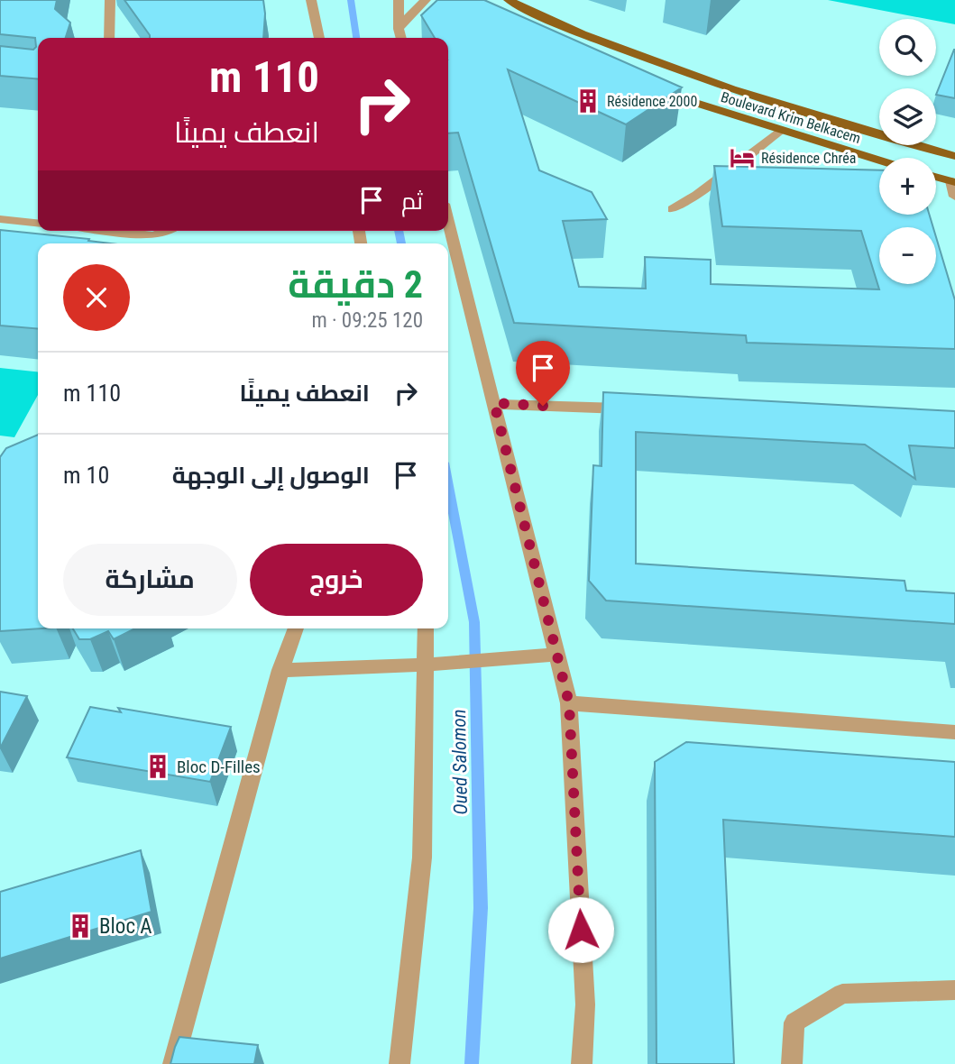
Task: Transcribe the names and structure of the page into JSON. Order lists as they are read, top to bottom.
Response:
{
  "streets": {
    "main road": ["Boulevard Krim Belkacem"]
  },
  "water": ["Oued Salomon"],
  "places": {
    "building": ["Résidence 2000", "Bloc D-Filles", "Bloc A"],
    "hotel": ["Résidence Chréa"]
  },
  "page": {
    "map_buttons": ["+", "−"],
    "turn": ["110 m", "انعطف يمينًا"],
    "then": "ثم",
    "heading": ["2 دقيقة", "120 m · 09:25"],
    "list": [
      {
        "name": "انعطف يمينًا",
        "value": "110 m"
      },
      {
        "name": "الوصول إلى الوجهة",
        "value": "10 m"
      }
    ],
    "buttons": ["خروج", "مشاركة"]
  }
}
